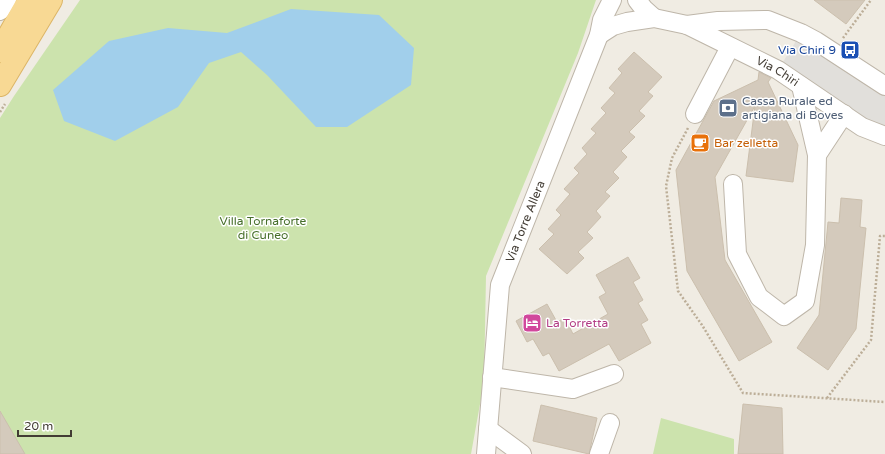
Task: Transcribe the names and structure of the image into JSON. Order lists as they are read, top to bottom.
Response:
{
  "streets": {
    "street": ["Via Chiri", "Via Torre Allera"]
  },
  "crossings": [
    ["Via Chiri", "Via Torre Allera"]
  ],
  "parks": ["Villa Tornaforte di Cuneo"],
  "places": {
    "bus stop": ["Via Chiri 9"],
    "bank": ["Cassa Rurale ed artigiana di Boves"],
    "cafe": ["Bar zelletta"],
    "hotel": ["La Torretta"]
  },
  "scale_bar": "20 m"
}
